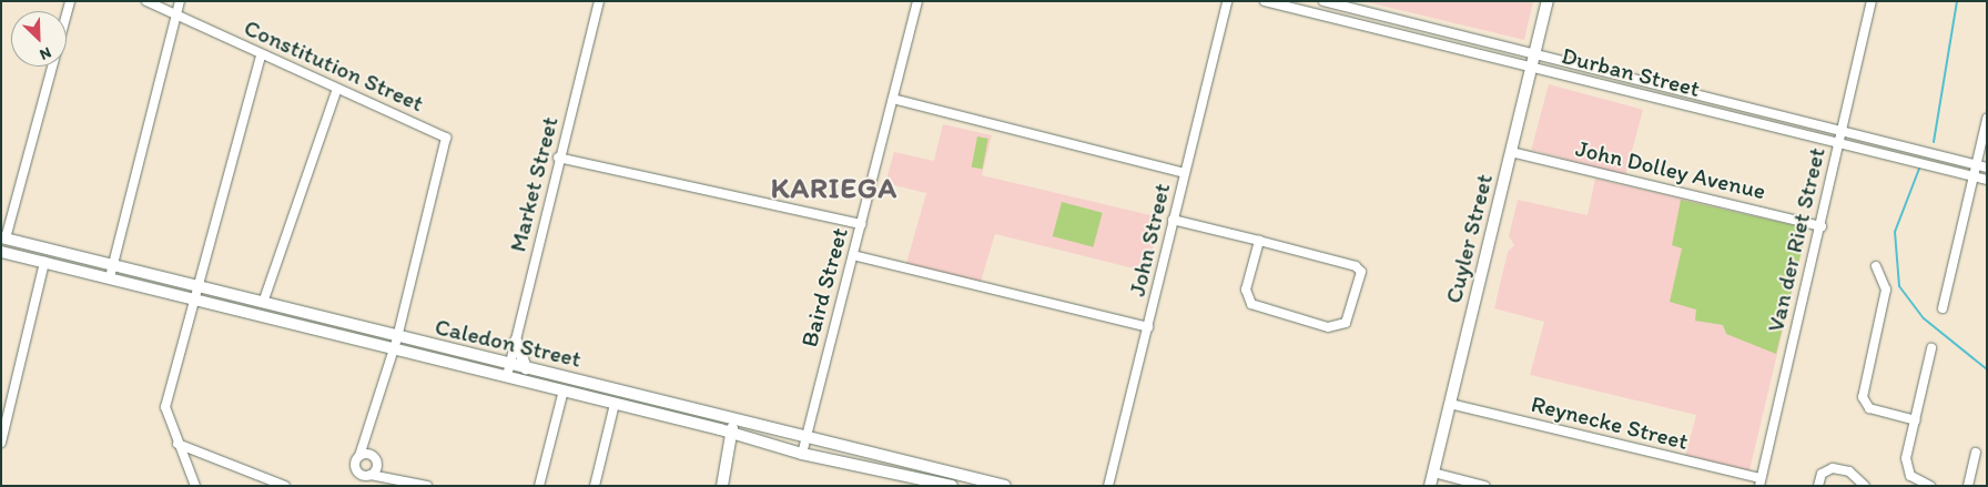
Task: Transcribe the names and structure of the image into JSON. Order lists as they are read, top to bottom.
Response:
{
  "streets": {
    "main road": ["Cuyler Street", "Caledon Street"],
    "street": [
      "Constitution Street",
      "Durban Street",
      "John Dolley Avenue",
      "Market Street",
      "John Street",
      "Van der Riet Street",
      "Baird Street",
      "Reynecke Street"
    ]
  },
  "crossings": [
    ["Constitution Street", "Caledon Street"],
    ["Durban Street", "Cuyler Street"],
    ["Durban Street", "Van der Riet Street"],
    ["John Dolley Avenue", "Cuyler Street"],
    ["John Dolley Avenue", "Van der Riet Street"],
    ["Market Street", "Caledon Street"],
    ["Cuyler Street", "Reynecke Street"],
    ["Van der Riet Street", "Reynecke Street"],
    ["Baird Street", "Caledon Street"]
  ],
  "districts": ["KARIEGA"],
  "north": "bottom right"
}
